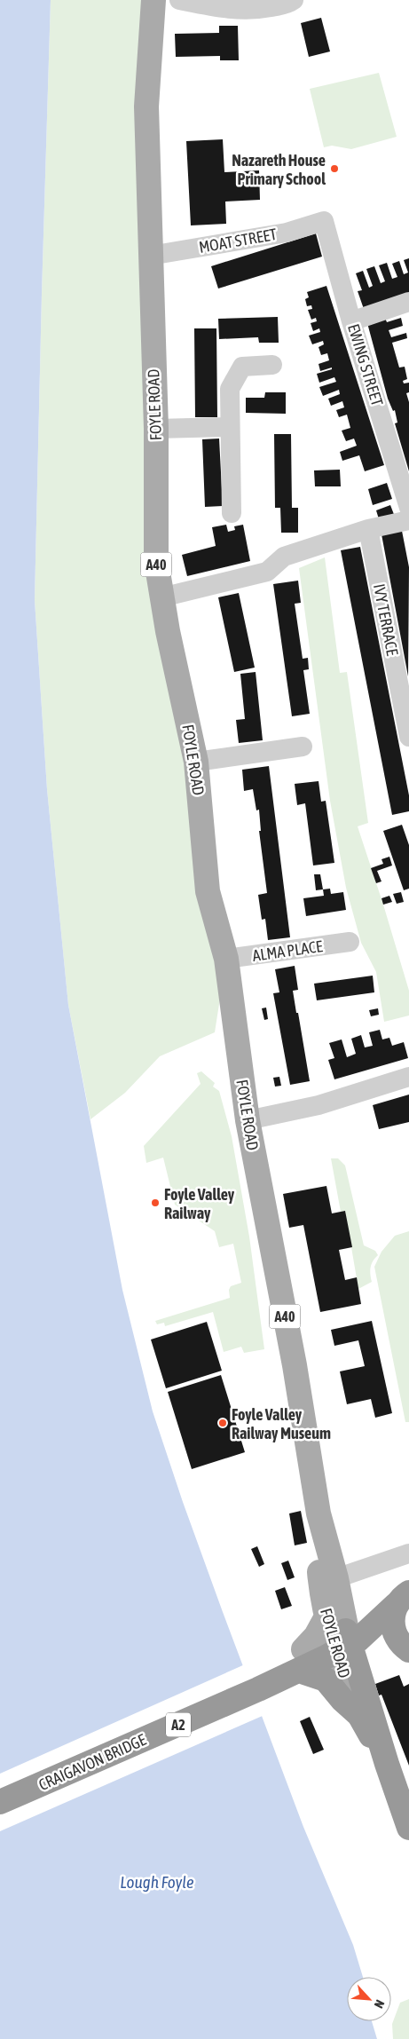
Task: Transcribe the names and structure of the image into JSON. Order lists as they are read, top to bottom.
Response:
{
  "streets": {
    "highway": ["FOYLE ROAD", "A2", "CRAIGAVON BRIDGE"],
    "main road": ["A40"],
    "street": [
      "MOAT STREET",
      "EWING STREET",
      "IVY TERRACE",
      "ALMA PLACE"
    ]
  },
  "crossings": [
    ["MOAT STREET", "EWING STREET"],
    ["MOAT STREET", "FOYLE ROAD"],
    ["FOYLE ROAD", "ALMA PLACE"],
    ["FOYLE ROAD", "CRAIGAVON BRIDGE"],
    ["A2", "CRAIGAVON BRIDGE"]
  ],
  "water": ["Lough Foyle"],
  "places": ["Nazareth House Primary School", "Foyle Valley Railway", "Foyle Valley Railway Museum"],
  "north": "bottom right"
}
